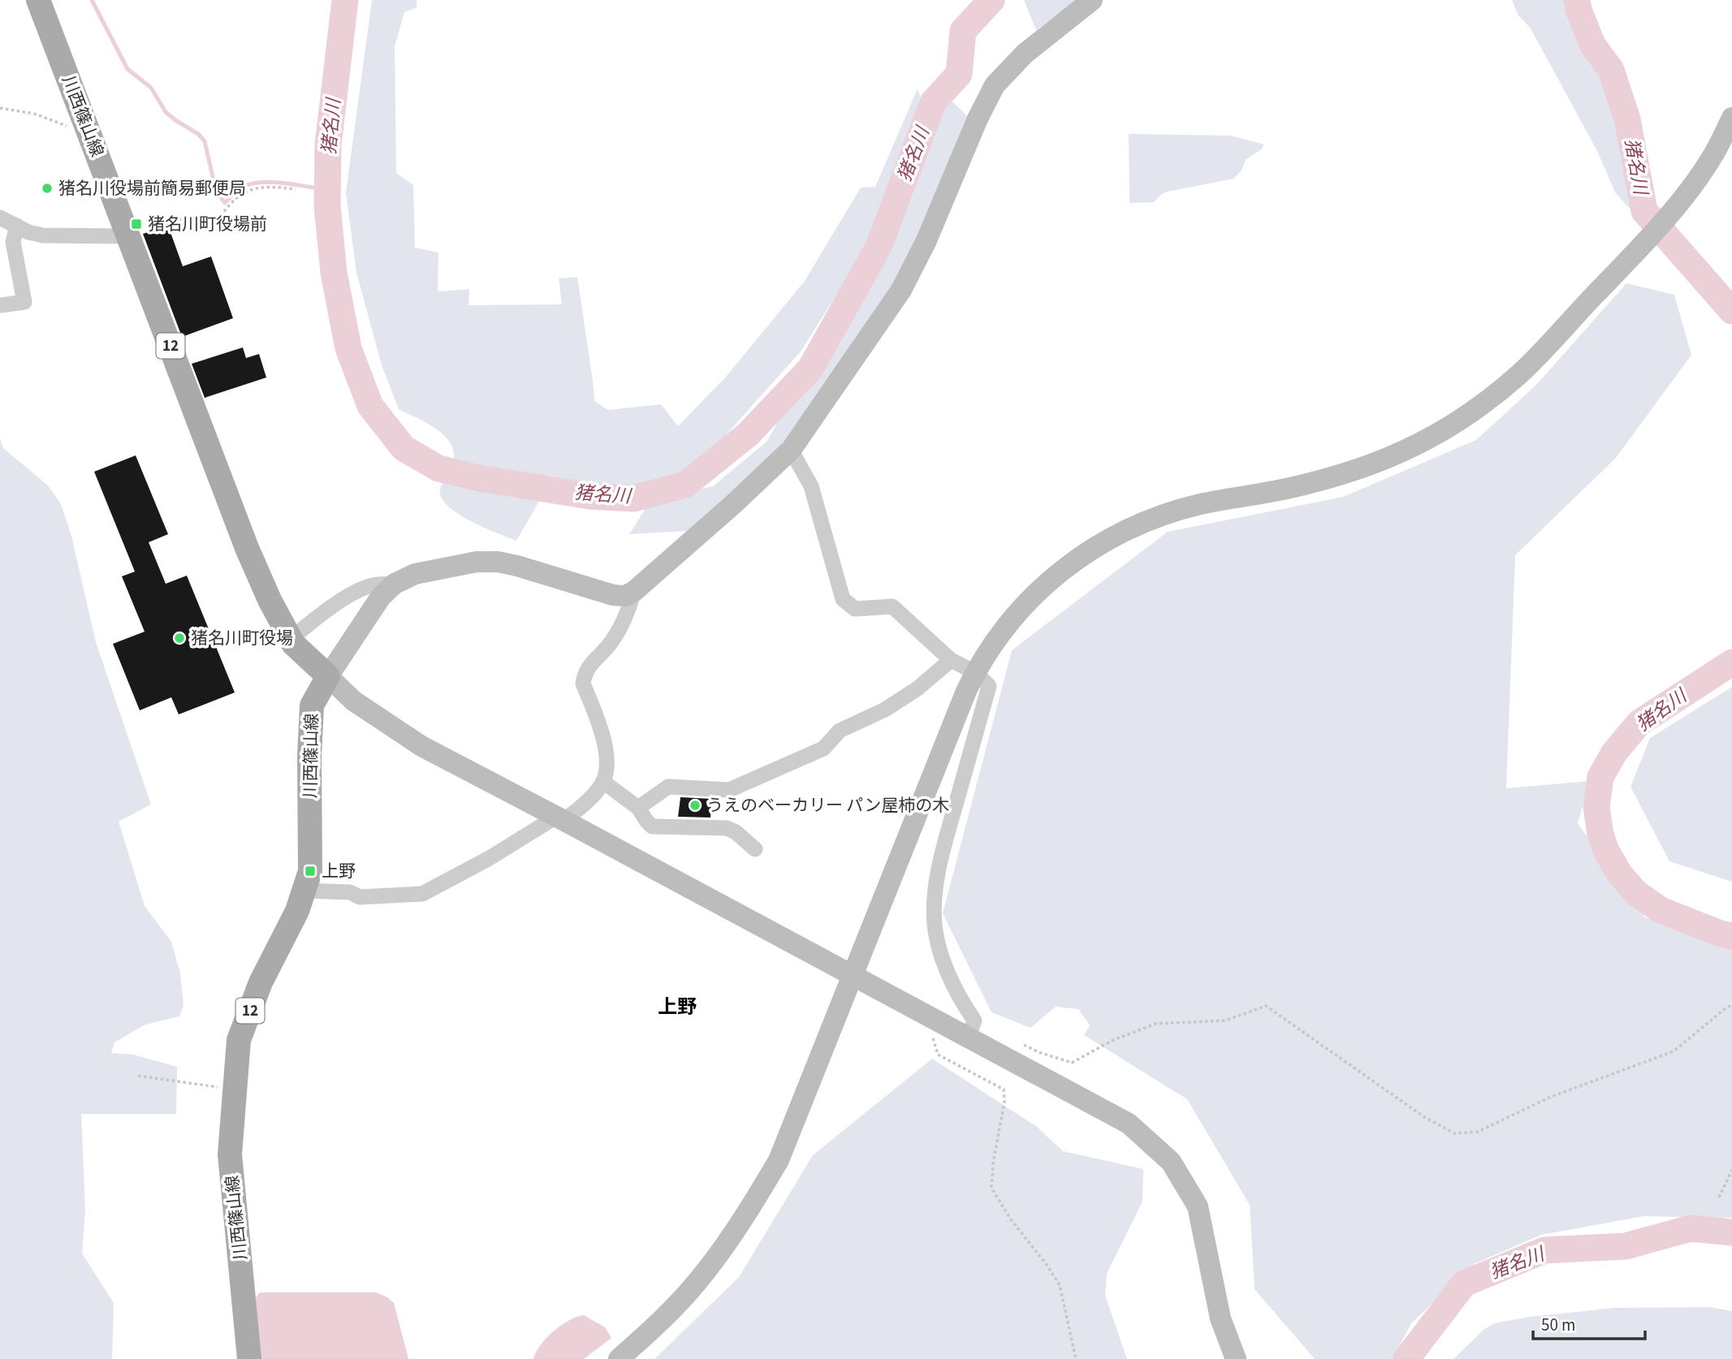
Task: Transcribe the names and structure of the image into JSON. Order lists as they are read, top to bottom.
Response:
{
  "streets": {
    "main road": ["川西篠山線", "12"]
  },
  "districts": ["上野"],
  "water": ["猪名川"],
  "places": {
    "other": ["猪名川役場前簡易郵便局", "猪名川町役場", "うえのベーカリー パン屋柿の木"],
    "transit": ["猪名川町役場前", "上野"]
  },
  "scale_bar": "50 m"
}
